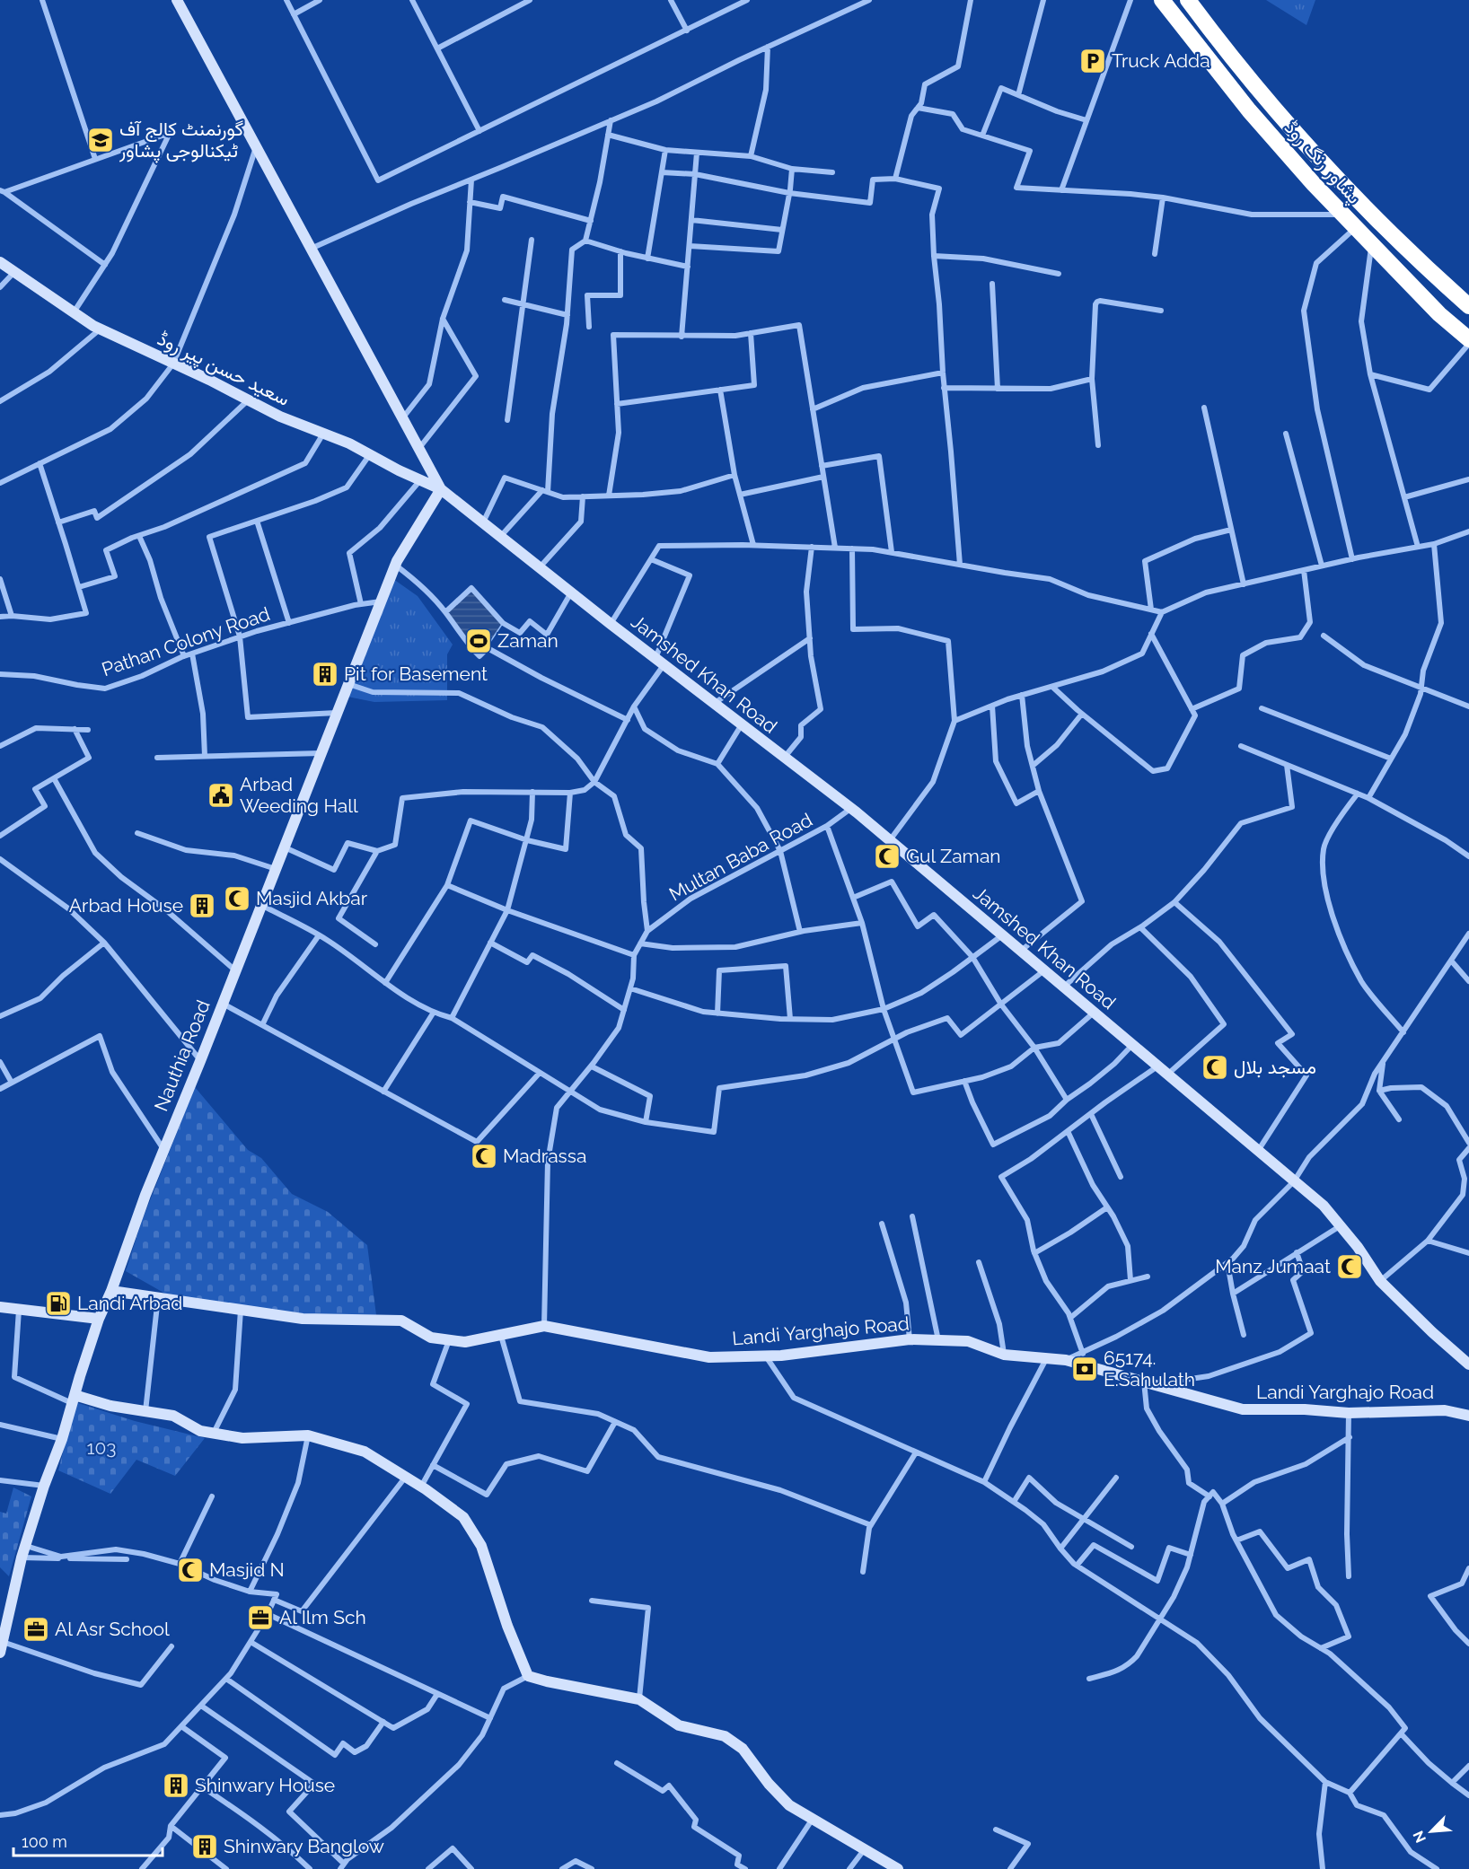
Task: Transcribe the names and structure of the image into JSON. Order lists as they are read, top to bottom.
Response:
{
  "streets": {
    "highway": ["پشاور رنگ روڈ"],
    "street": [
      "سعید حسن پیر روڈ",
      "Pathan Colony Road",
      "Jamshed Khan Road",
      "Multan Baba Road",
      "Nauthia Road",
      "Landi Yarghajo Road"
    ]
  },
  "crossings": [
    ["سعید حسن پیر روڈ", "Jamshed Khan Road"],
    ["سعید حسن پیر روڈ", "Nauthia Road"],
    ["Pathan Colony Road", "Nauthia Road"],
    ["Jamshed Khan Road", "Multan Baba Road"],
    ["Jamshed Khan Road", "Nauthia Road"],
    ["Multan Baba Road", "Landi Yarghajo Road"],
    ["Nauthia Road", "Landi Yarghajo Road"]
  ],
  "parks": ["103"],
  "places": {
    "parking": ["Truck Adda"],
    "school or university": ["گورنمنٹ کالج آف ٹیکنالوجی پشاور"],
    "sports": ["Zaman"],
    "building": [
      "Pit for Basement",
      "Arbad House",
      "Shinwary House",
      "Shinwary Banglow"
    ],
    "public building": ["Arbad Weeding Hall"],
    "mosque": [
      "Gul Zaman",
      "Masjid Akbar",
      "مسجد بلال",
      "Madrassa",
      "Manz Jumaat",
      "Masjid N"
    ],
    "fuel station": ["Landi Arbad"],
    "bank": ["65174. E.Sahulath"],
    "office": ["Al Ilm Sch", "Al Asr School"]
  },
  "scale_bar": "100 m",
  "north": "bottom left"
}
